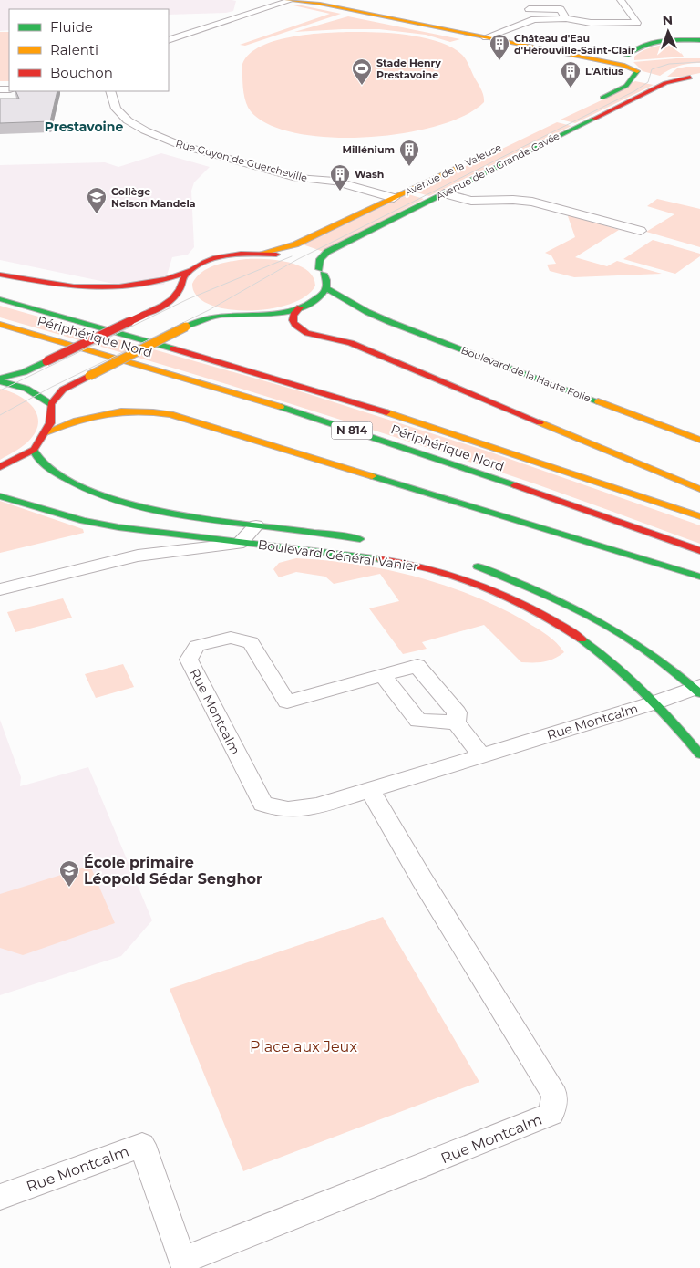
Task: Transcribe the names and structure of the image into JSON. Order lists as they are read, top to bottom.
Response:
{
  "streets": {
    "main road": [
      "Avenue de la Grande Cavée",
      "Avenue de la Valeuse",
      "Périphérique Nord",
      "Boulevard de la Haute Folie",
      "N 814",
      "Boulevard Général Vanier"
    ],
    "street": ["Rue Guyon de Guercheville", "Rue Montcalm"]
  },
  "crossings": [
    ["Rue Guyon de Guercheville", "Avenue de la Valeuse"],
    ["Boulevard Général Vanier", "Rue Montcalm"]
  ],
  "districts": ["Prestavoine"],
  "parks": ["Place aux Jeux"],
  "places": {
    "building": [
      "Château d'Eau d'Hérouville-Saint-Clair",
      "L'Altius",
      "Millénium",
      "Wash"
    ],
    "sports": ["Stade Henry Prestavoine"],
    "school or university": ["Collège Nelson Mandela", "École primaire Léopold Sédar Senghor"]
  },
  "legend": ["Fluide", "Ralenti", "Bouchon"],
  "north": "top"
}
